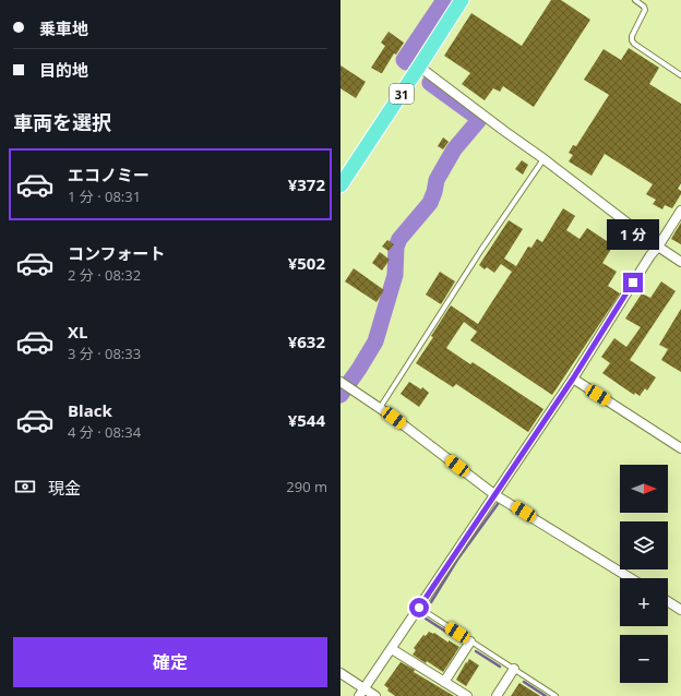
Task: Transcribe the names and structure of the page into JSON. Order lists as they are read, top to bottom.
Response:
{
  "streets": {
    "main road": ["31"]
  },
  "north": "right",
  "page": {
    "banner": ["乗車地", "目的地"],
    "heading": "車両を選択",
    "list": [
      {
        "name": "エコノミー",
        "note": "1 分 · 08:31",
        "value": "¥372"
      },
      {
        "name": "コンフォート",
        "note": "2 分 · 08:32",
        "value": "¥502"
      },
      {
        "name": "XL",
        "note": "3 分 · 08:33",
        "value": "¥632"
      },
      {
        "name": "Black",
        "note": "4 分 · 08:34",
        "value": "¥544"
      }
    ],
    "bubble": "1 分",
    "pay": ["現金", "290 m"],
    "map_buttons": ["+", "−"],
    "buttons": "確定"
  }
}
